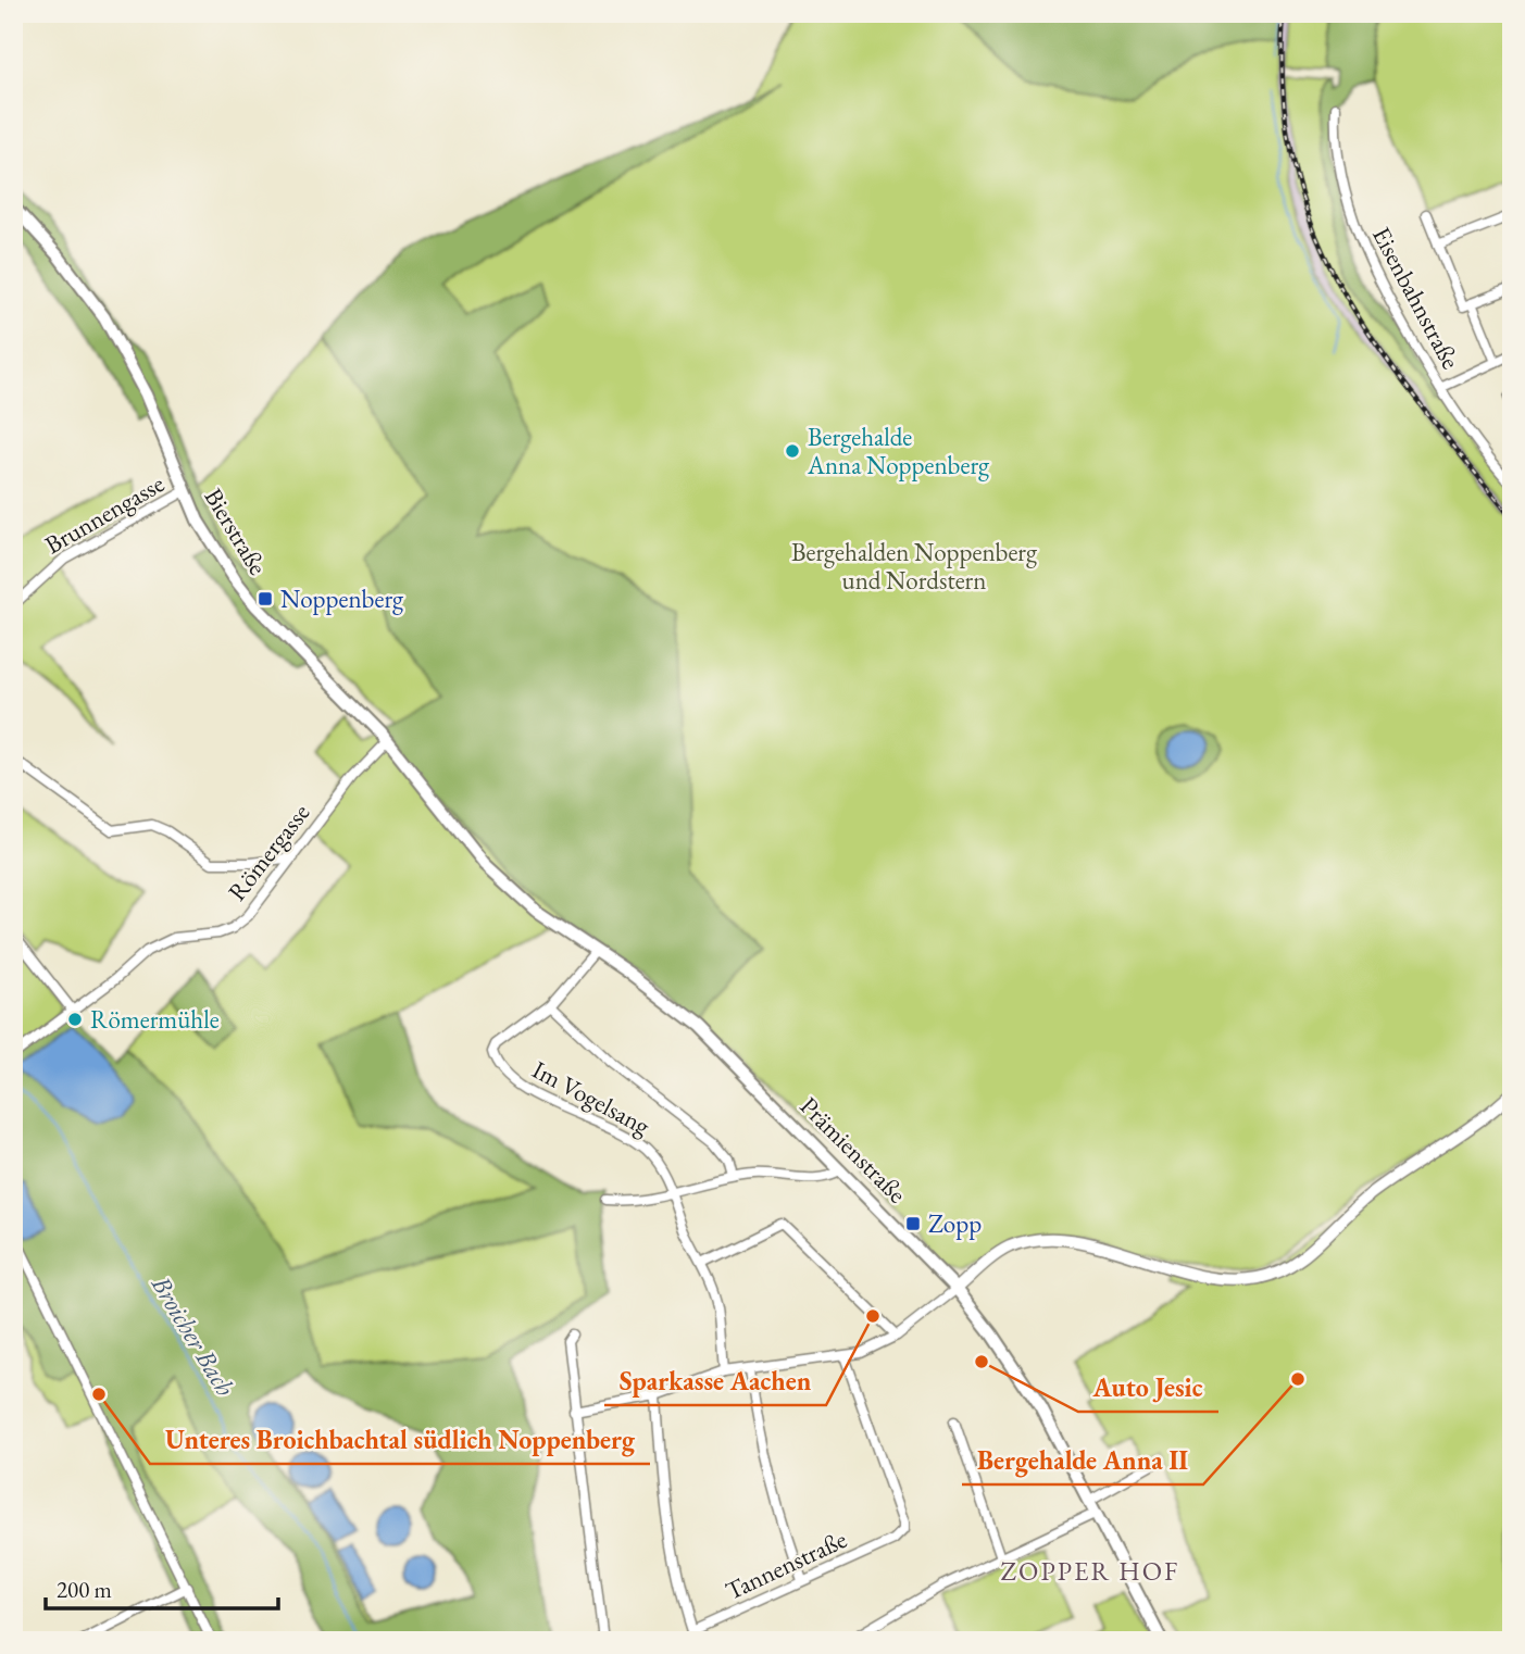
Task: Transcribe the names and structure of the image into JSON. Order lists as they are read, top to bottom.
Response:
{
  "streets": {
    "main road": ["Bierstraße", "Prämienstraße"],
    "street": [
      "Eisenbahnstraße",
      "Brunnengasse",
      "Römergasse",
      "Im Vogelsang",
      "Tannenstraße"
    ]
  },
  "crossings": [
    ["Brunnengasse", "Bierstraße"],
    ["Bierstraße", "Römergasse"],
    ["Bierstraße", "Prämienstraße"]
  ],
  "districts": ["ZOPPER HOF"],
  "water": ["Broicher Bach"],
  "parks": ["Bergehalden Noppenberg und Nordstern"],
  "places": {
    "other": [
      "Bergehalde Anna Noppenberg",
      "Römermühle",
      "Sparkasse Aachen",
      "Auto Jesic",
      "Bergehalde Anna II",
      "Unteres Broichbachtal südlich Noppenberg"
    ],
    "transit": ["Noppenberg", "Zopp"]
  },
  "scale_bar": "200 m"
}
